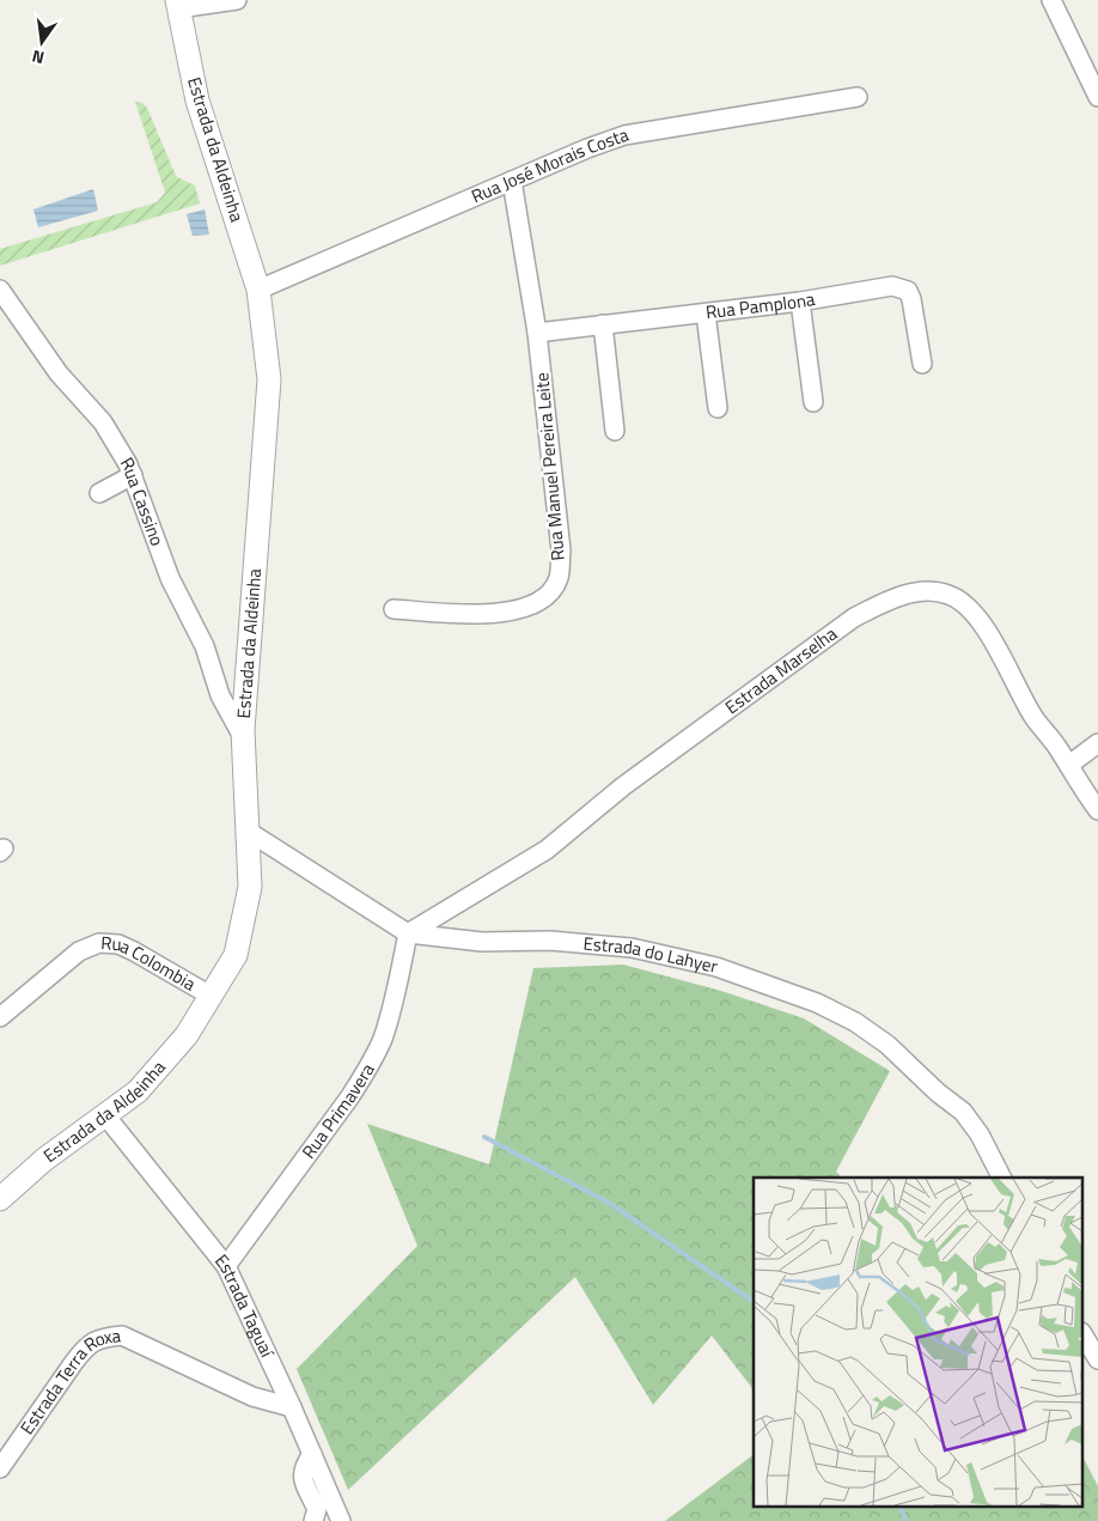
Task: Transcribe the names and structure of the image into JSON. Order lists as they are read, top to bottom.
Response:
{
  "streets": {
    "street": [
      "Estrada da Aldeinha",
      "Rua José Morais Costa",
      "Rua Pamplona",
      "Rua Manuel Pereira Leite",
      "Rua Cassino",
      "Estrada Marselha",
      "Estrada do Lahyer",
      "Rua Colombia",
      "Rua Primavera",
      "Estrada Taguaí",
      "Estrada Terra Roxa"
    ]
  },
  "crossings": [
    ["Estrada da Aldeinha", "Rua José Morais Costa"],
    ["Estrada da Aldeinha", "Rua Cassino"],
    ["Estrada da Aldeinha", "Estrada do Lahyer"],
    ["Estrada da Aldeinha", "Rua Colombia"],
    ["Estrada da Aldeinha", "Estrada Taguaí"],
    ["Rua José Morais Costa", "Rua Manuel Pereira Leite"],
    ["Rua Pamplona", "Rua Manuel Pereira Leite"],
    ["Estrada Marselha", "Estrada do Lahyer"],
    ["Estrada Marselha", "Rua Primavera"],
    ["Estrada do Lahyer", "Rua Primavera"],
    ["Rua Primavera", "Estrada Taguaí"],
    ["Estrada Taguaí", "Estrada Terra Roxa"]
  ],
  "north": "bottom"
}
